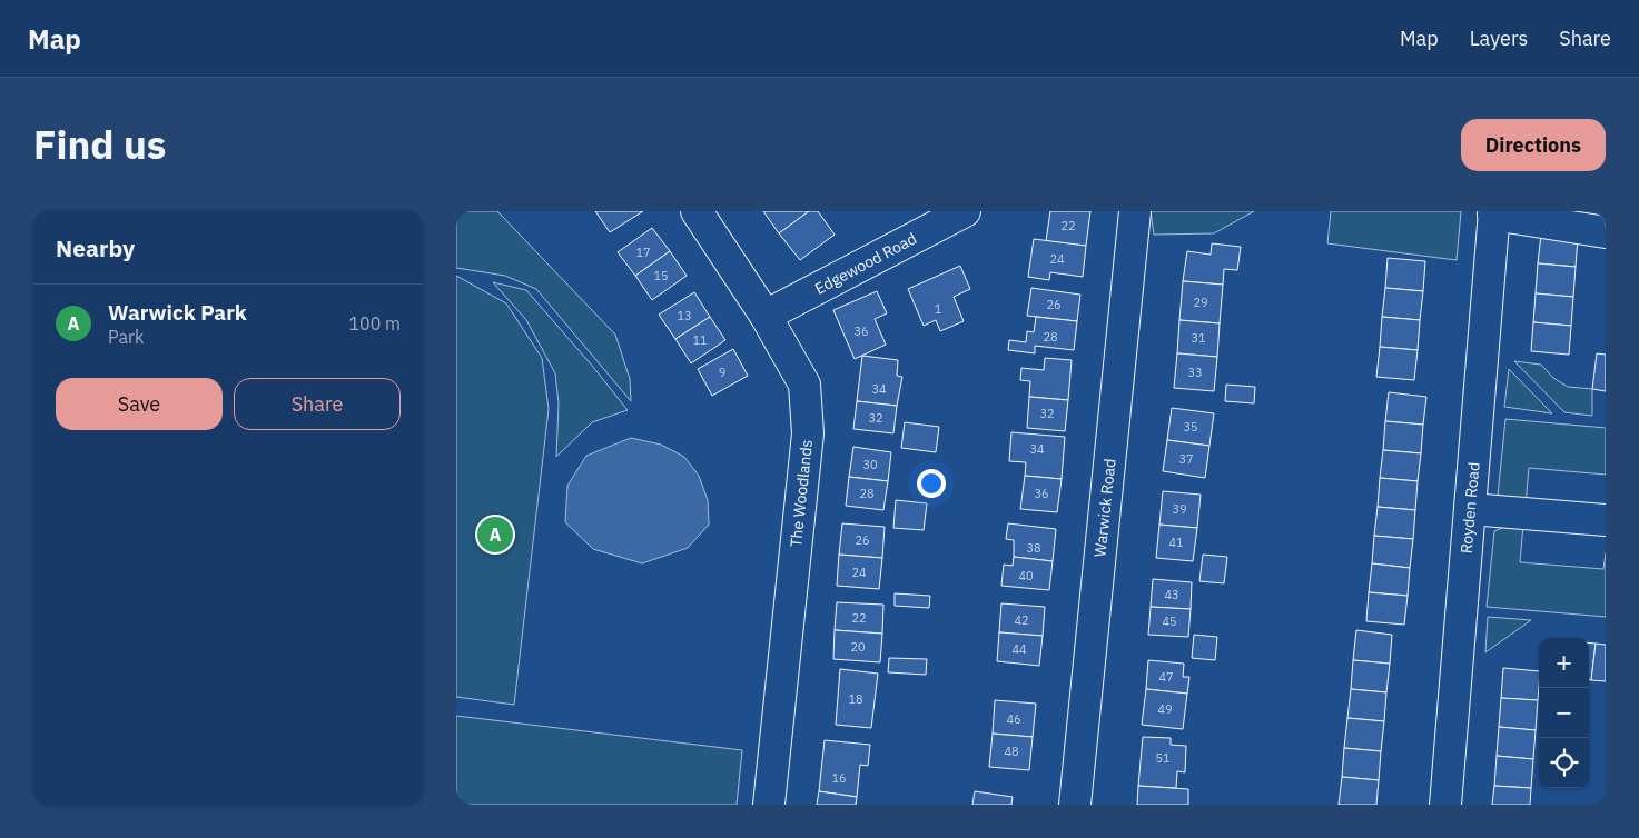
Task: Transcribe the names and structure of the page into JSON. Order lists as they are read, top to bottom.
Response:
{
  "streets": {
    "street": [
      "Edgewood Road",
      "The Woodlands",
      "Warwick Road",
      "Royden Road"
    ]
  },
  "crossings": [
    ["Edgewood Road", "The Woodlands"]
  ],
  "house_numbers": [
    "22",
    "17",
    "24",
    "15",
    "29",
    "26",
    "1",
    "13",
    "36",
    "28",
    "31",
    "11",
    "9",
    "33",
    "34",
    "32",
    "32",
    "35",
    "34",
    "37",
    "30",
    "28",
    "36",
    "39",
    "26",
    "41",
    "38",
    "24",
    "40",
    "43",
    "22",
    "42",
    "45",
    "20",
    "44",
    "47",
    "18",
    "49",
    "46",
    "48",
    "51",
    "16"
  ],
  "page": {
    "header": "Map",
    "nav": ["Map", "Layers", "Share"],
    "title": "Find us",
    "buttons": [
      "Directions",
      ["Save", "Share"]
    ],
    "heading": "Nearby",
    "list": [
      {
        "mark": "A",
        "name": "Warwick Park",
        "note": "Park",
        "value": "100 m"
      }
    ],
    "pins": "A",
    "map_buttons": ["+", "−"]
  }
}
